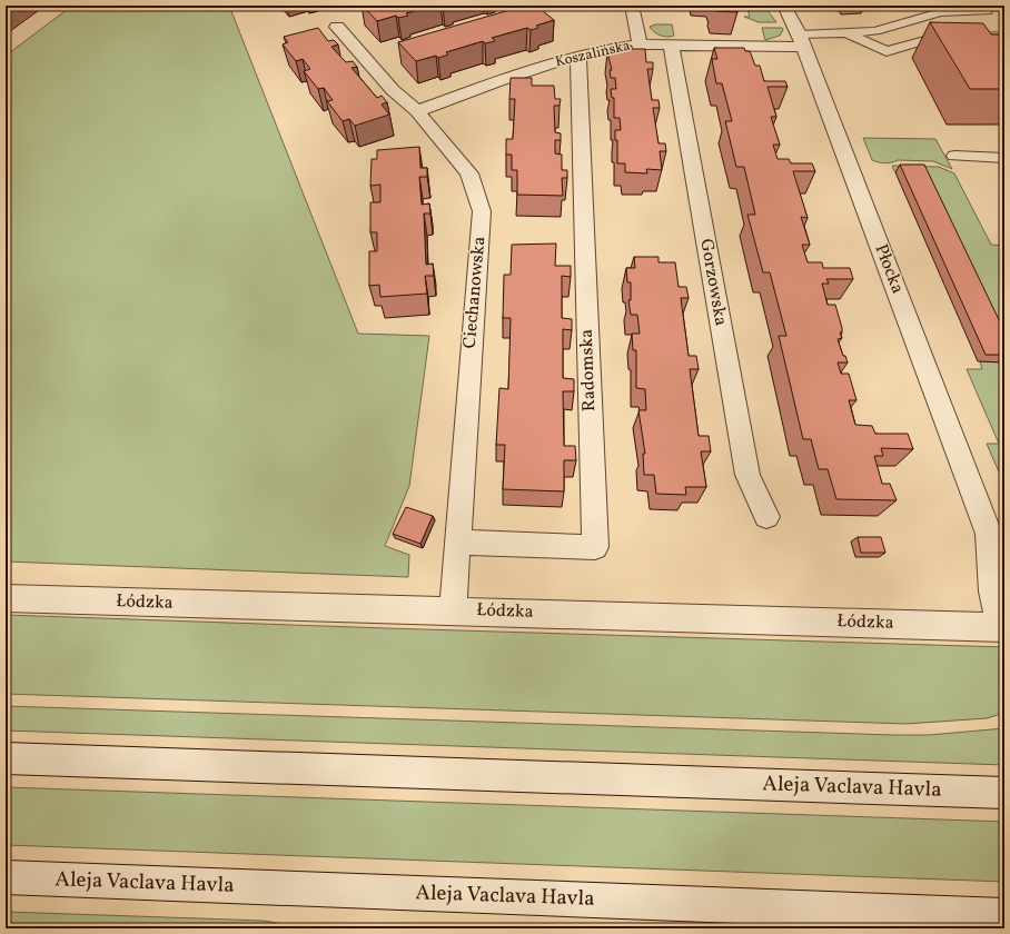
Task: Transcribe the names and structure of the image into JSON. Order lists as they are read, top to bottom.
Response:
{
  "streets": {
    "street": [
      "Koszalińska",
      "Płocka",
      "Gorzowska",
      "Ciechanowska",
      "Radomska",
      "Łódzka",
      "Aleja Vaclava Havla"
    ]
  },
  "crossings": [
    ["Koszalińska", "Płocka"],
    ["Koszalińska", "Gorzowska"],
    ["Koszalińska", "Ciechanowska"],
    ["Koszalińska", "Radomska"],
    ["Płocka", "Łódzka"],
    ["Ciechanowska", "Radomska"],
    ["Ciechanowska", "Łódzka"]
  ]
}
